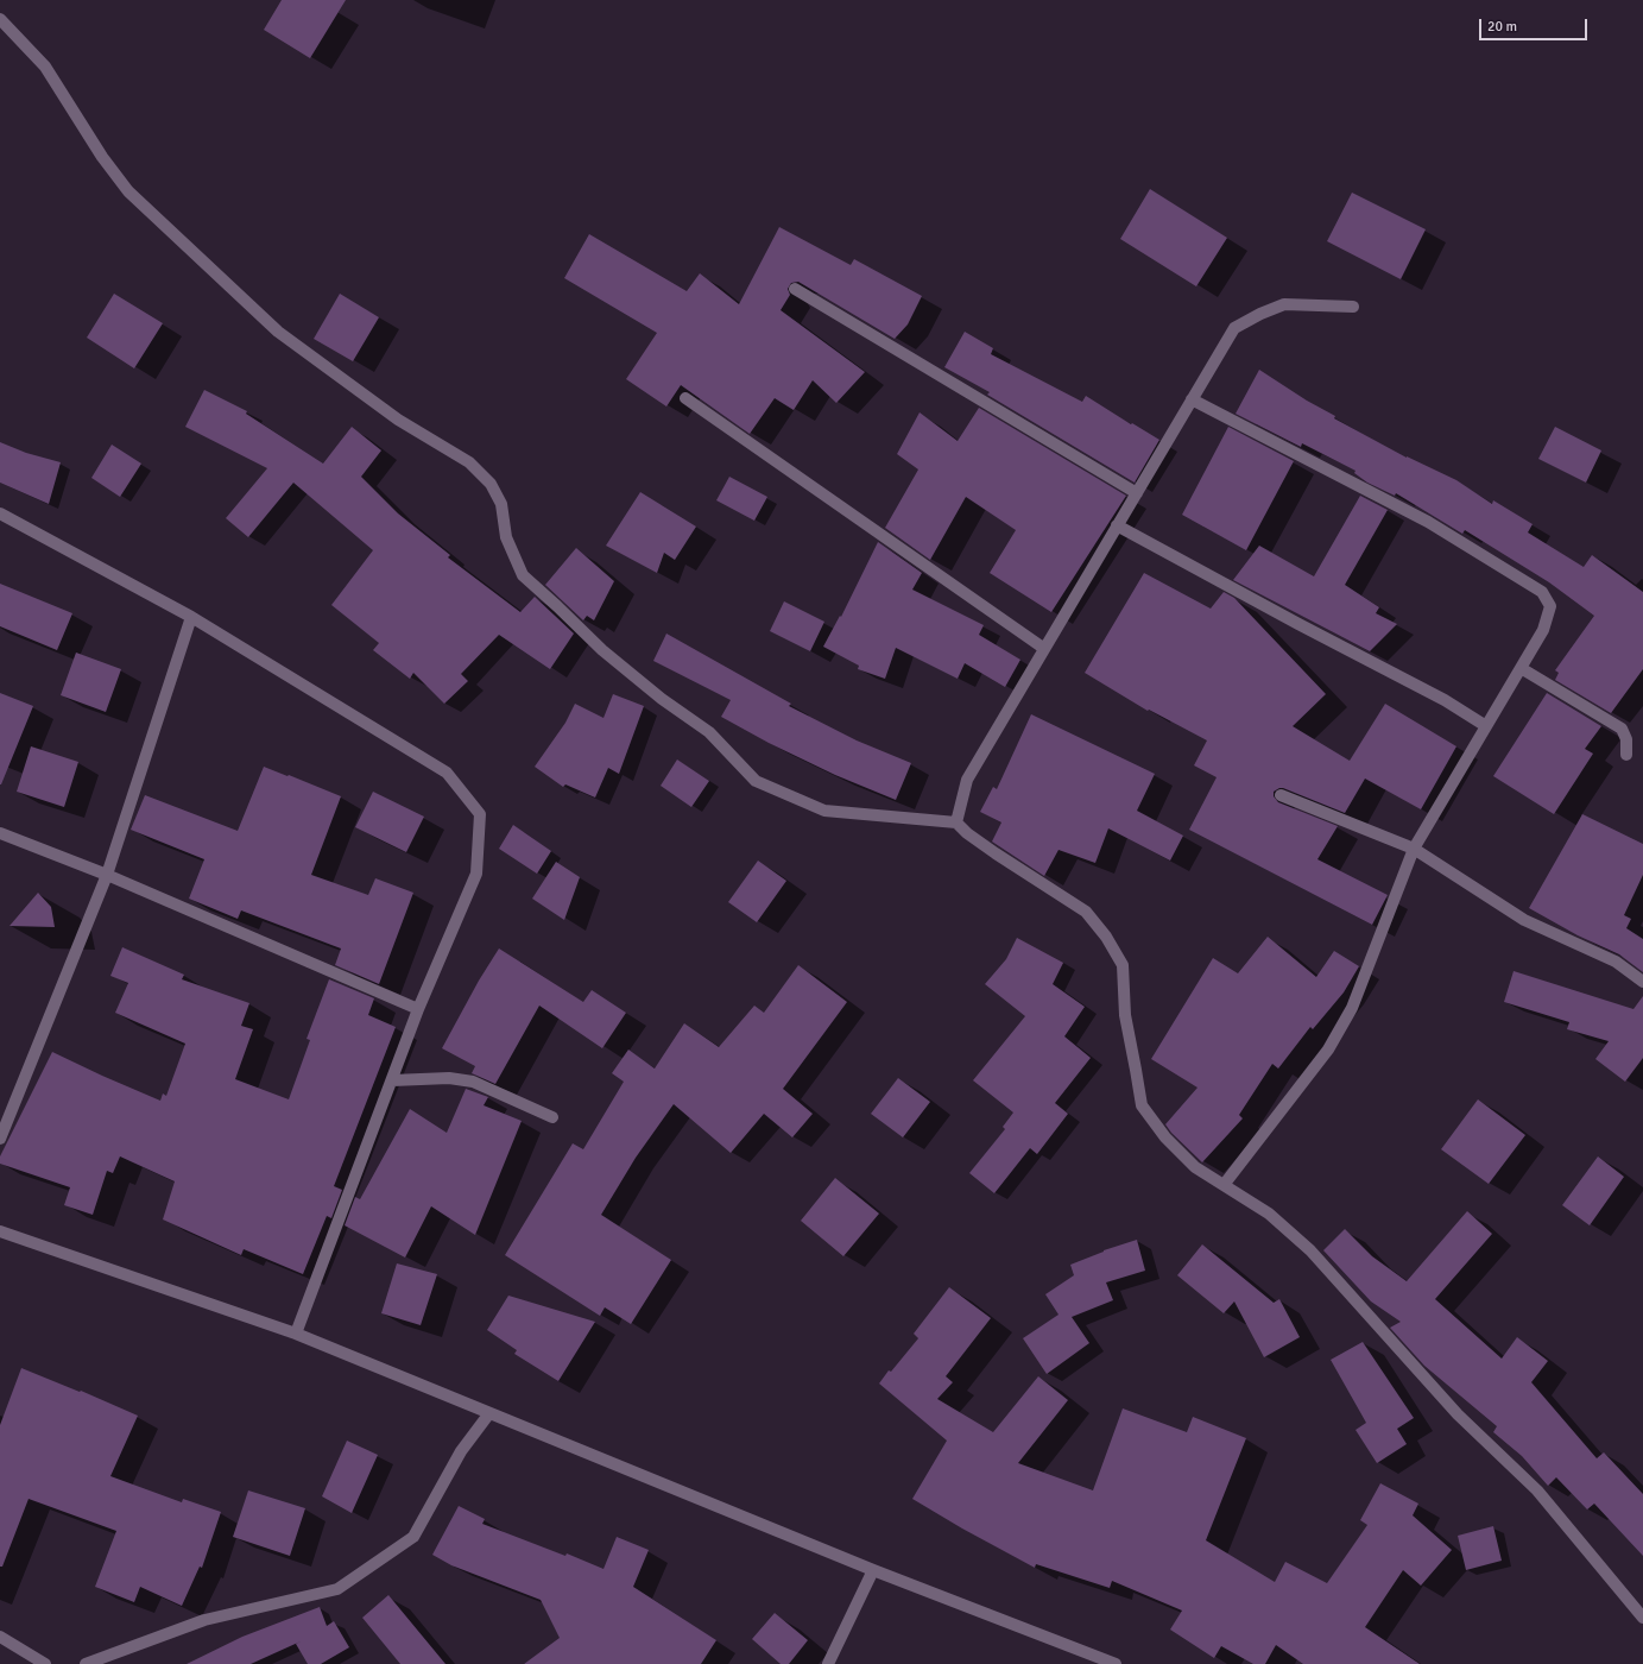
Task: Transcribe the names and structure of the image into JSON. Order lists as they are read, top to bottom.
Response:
{
  "scale_bar": "20 m"
}
